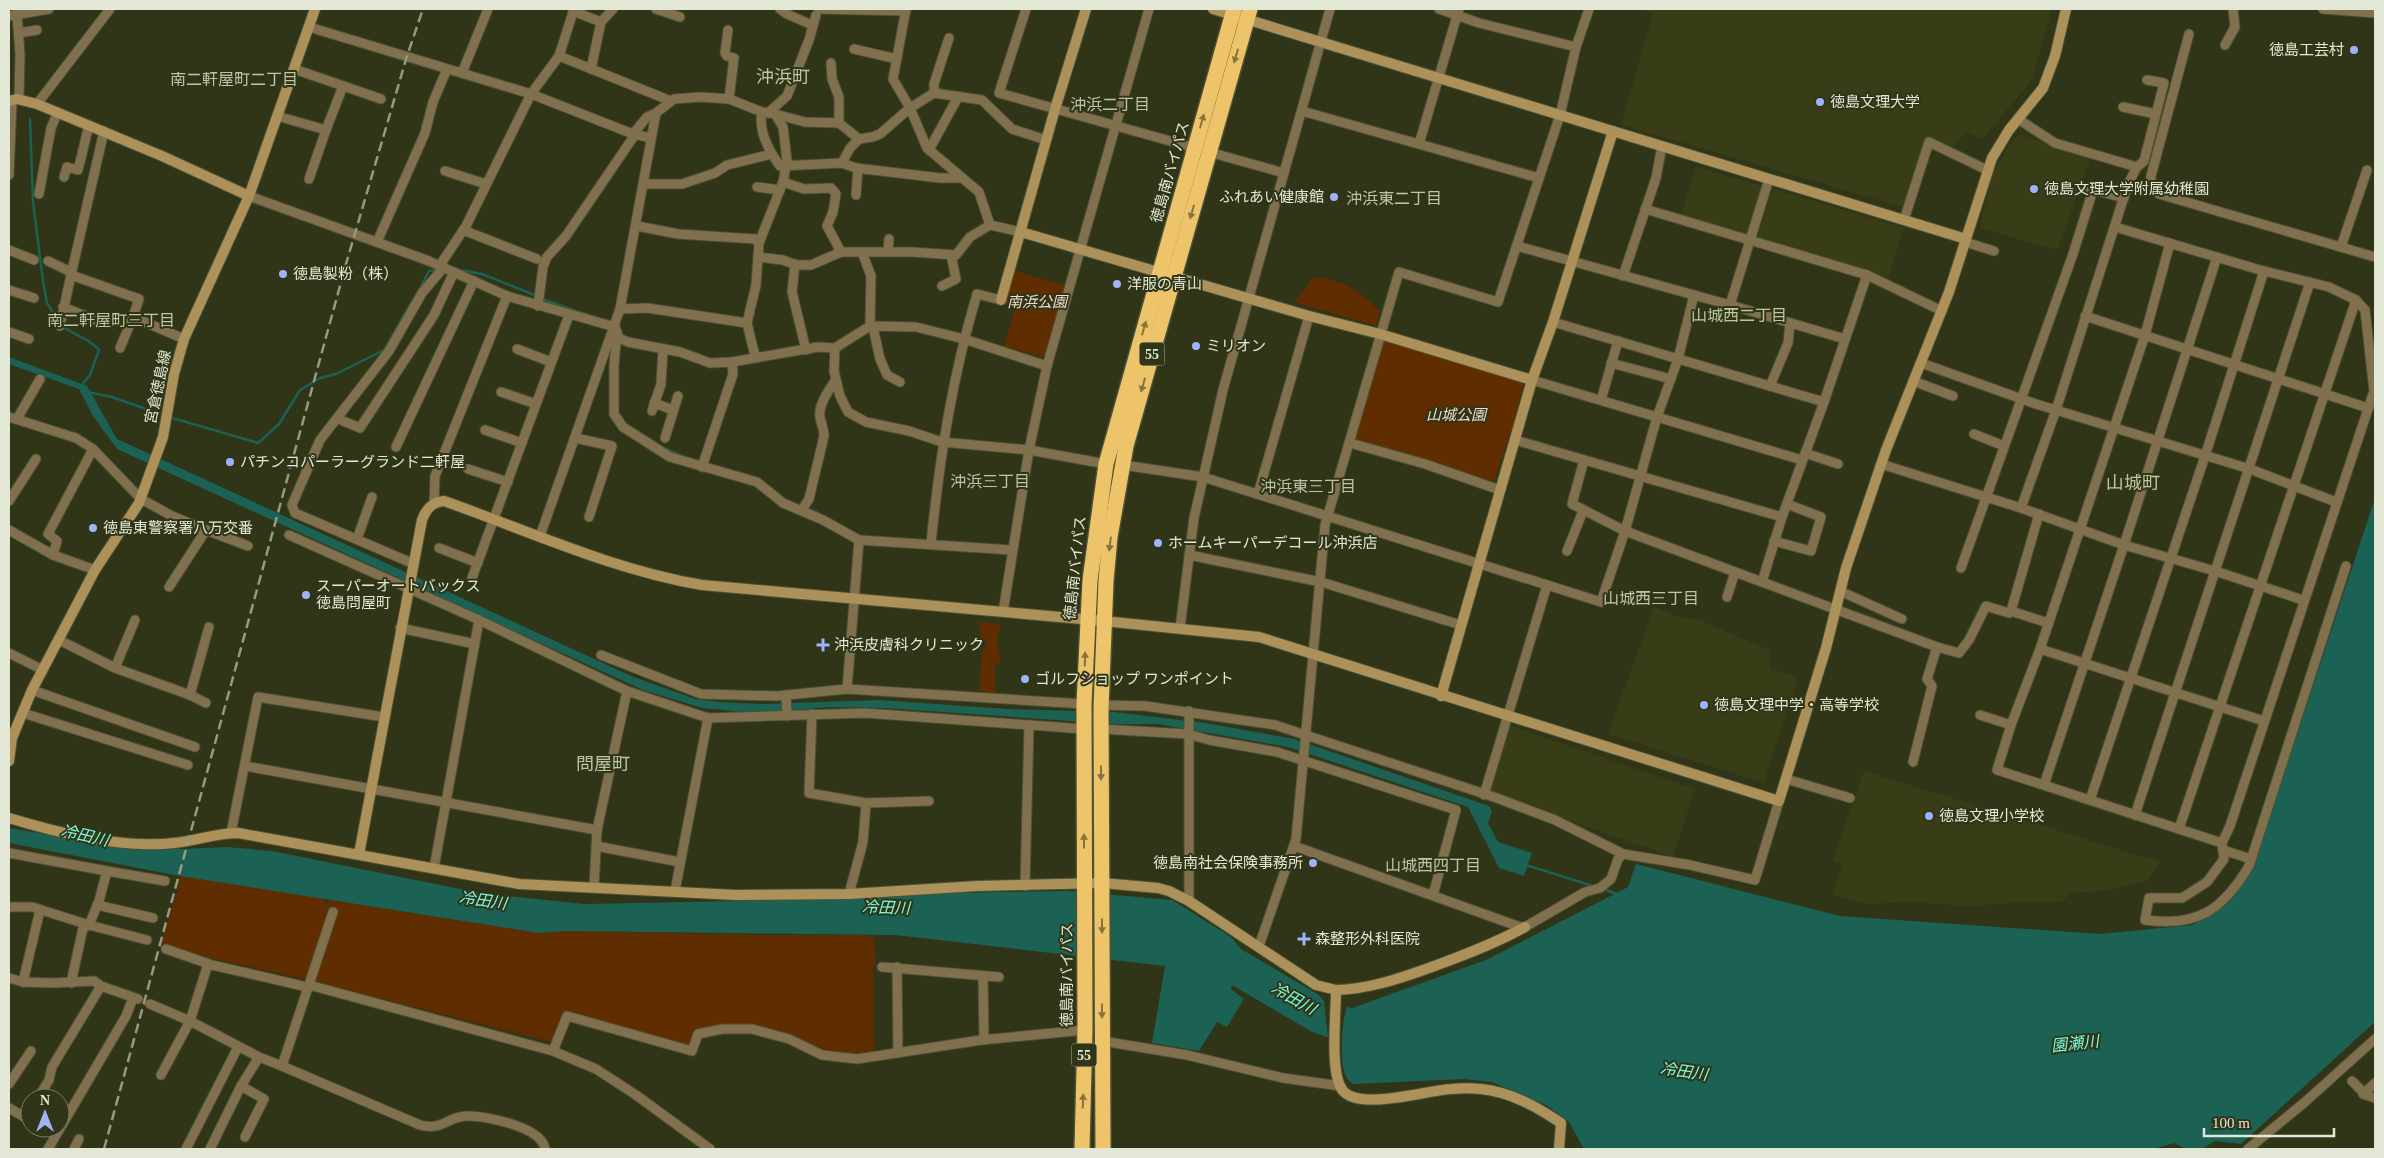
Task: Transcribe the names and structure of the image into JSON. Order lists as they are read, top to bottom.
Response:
{
  "streets": {
    "highway": ["徳島南バイパス", "55"],
    "street": ["宮倉徳島線"]
  },
  "districts": [
    "沖浜町",
    "南二軒屋町二丁目",
    "沖浜二丁目",
    "沖浜東二丁目",
    "山城西二丁目",
    "南二軒屋町三丁目",
    "沖浜三丁目",
    "山城町",
    "沖浜東三丁目",
    "山城西三丁目",
    "問屋町",
    "山城西四丁目"
  ],
  "water": ["冷田川", "園瀬川"],
  "parks": ["南浜公園", "山城公園"],
  "places": {
    "other": [
      "徳島工芸村",
      "徳島文理大学",
      "徳島文理大学附属幼稚園",
      "ふれあい健康館",
      "徳島製粉（株）",
      "洋服の青山",
      "ミリオン",
      "パチンコパーラーグランド二軒屋",
      "徳島東警察署八万交番",
      "ホームキーパーデコール沖浜店",
      "スーパーオートバックス 徳島問屋町",
      "ゴルフショップ ワンポイント",
      "徳島文理中学・高等学校",
      "徳島文理小学校",
      "徳島南社会保険事務所"
    ],
    "health": ["沖浜皮膚科クリニック", "森整形外科医院"]
  },
  "scale_bar": "100 m",
  "north": "top"
}
